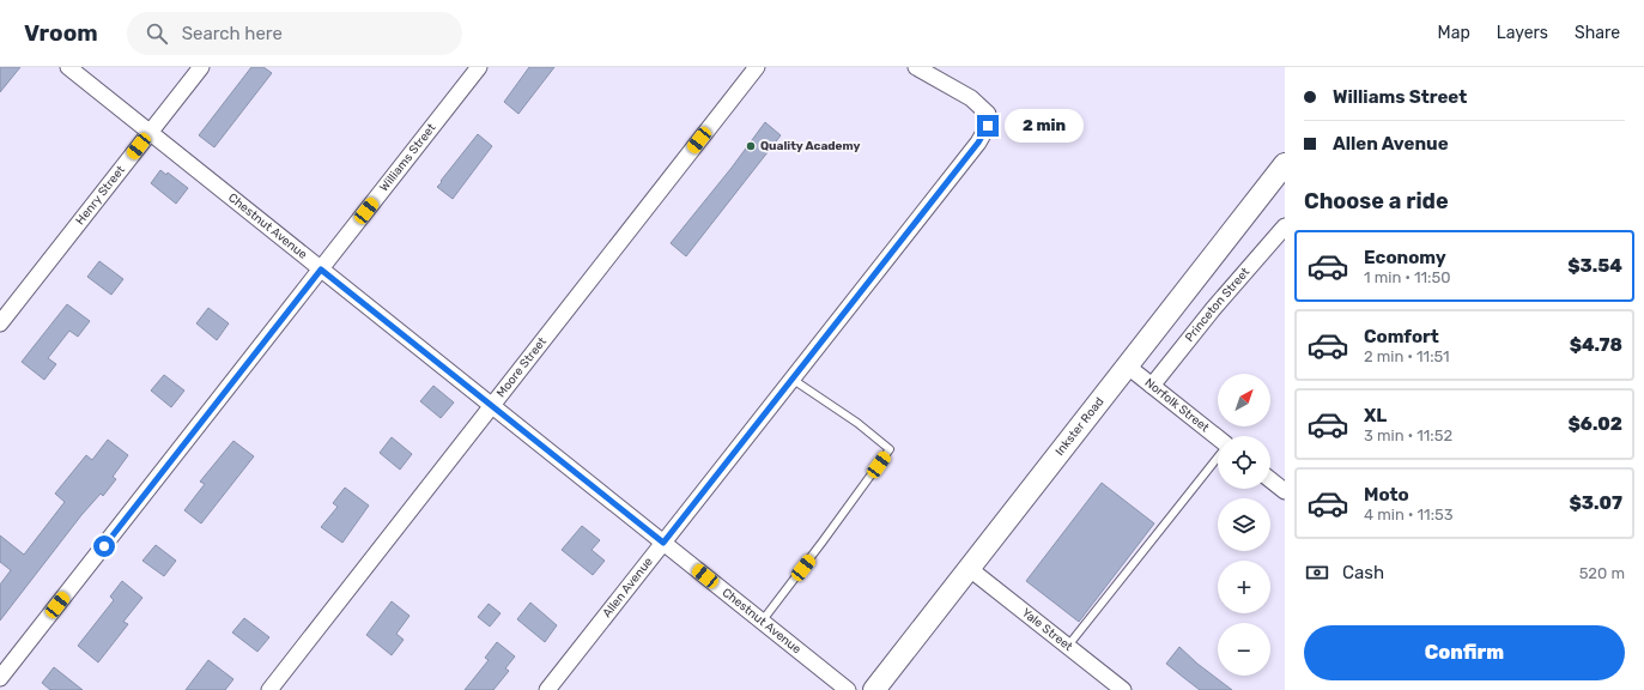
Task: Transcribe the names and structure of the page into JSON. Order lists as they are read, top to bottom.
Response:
{
  "streets": {
    "main road": ["Inkster Road"],
    "street": [
      "Williams Street",
      "Henry Street",
      "Chestnut Avenue",
      "Princeton Street",
      "Moore Street",
      "Norfolk Street",
      "Allen Avenue",
      "Yale Street"
    ]
  },
  "crossings": [
    ["Williams Street", "Chestnut Avenue"],
    ["Henry Street", "Chestnut Avenue"],
    ["Chestnut Avenue", "Moore Street"],
    ["Chestnut Avenue", "Allen Avenue"],
    ["Princeton Street", "Norfolk Street"],
    ["Norfolk Street", "Inkster Road"],
    ["Inkster Road", "Yale Street"]
  ],
  "places": ["Quality Academy"],
  "north": "top right",
  "page": {
    "header": "Vroom",
    "search": "Search here",
    "nav": ["Map", "Layers", "Share"],
    "banner": ["Williams Street", "Allen Avenue"],
    "bubble": "2 min",
    "heading": "Choose a ride",
    "list": [
      {
        "name": "Economy",
        "note": "1 min · 11:50",
        "value": "$3.54"
      },
      {
        "name": "Comfort",
        "note": "2 min · 11:51",
        "value": "$4.78"
      },
      {
        "name": "XL",
        "note": "3 min · 11:52",
        "value": "$6.02"
      },
      {
        "name": "Moto",
        "note": "4 min · 11:53",
        "value": "$3.07"
      }
    ],
    "map_buttons": ["+", "−"],
    "pay": ["Cash", "520 m"],
    "buttons": "Confirm"
  }
}
